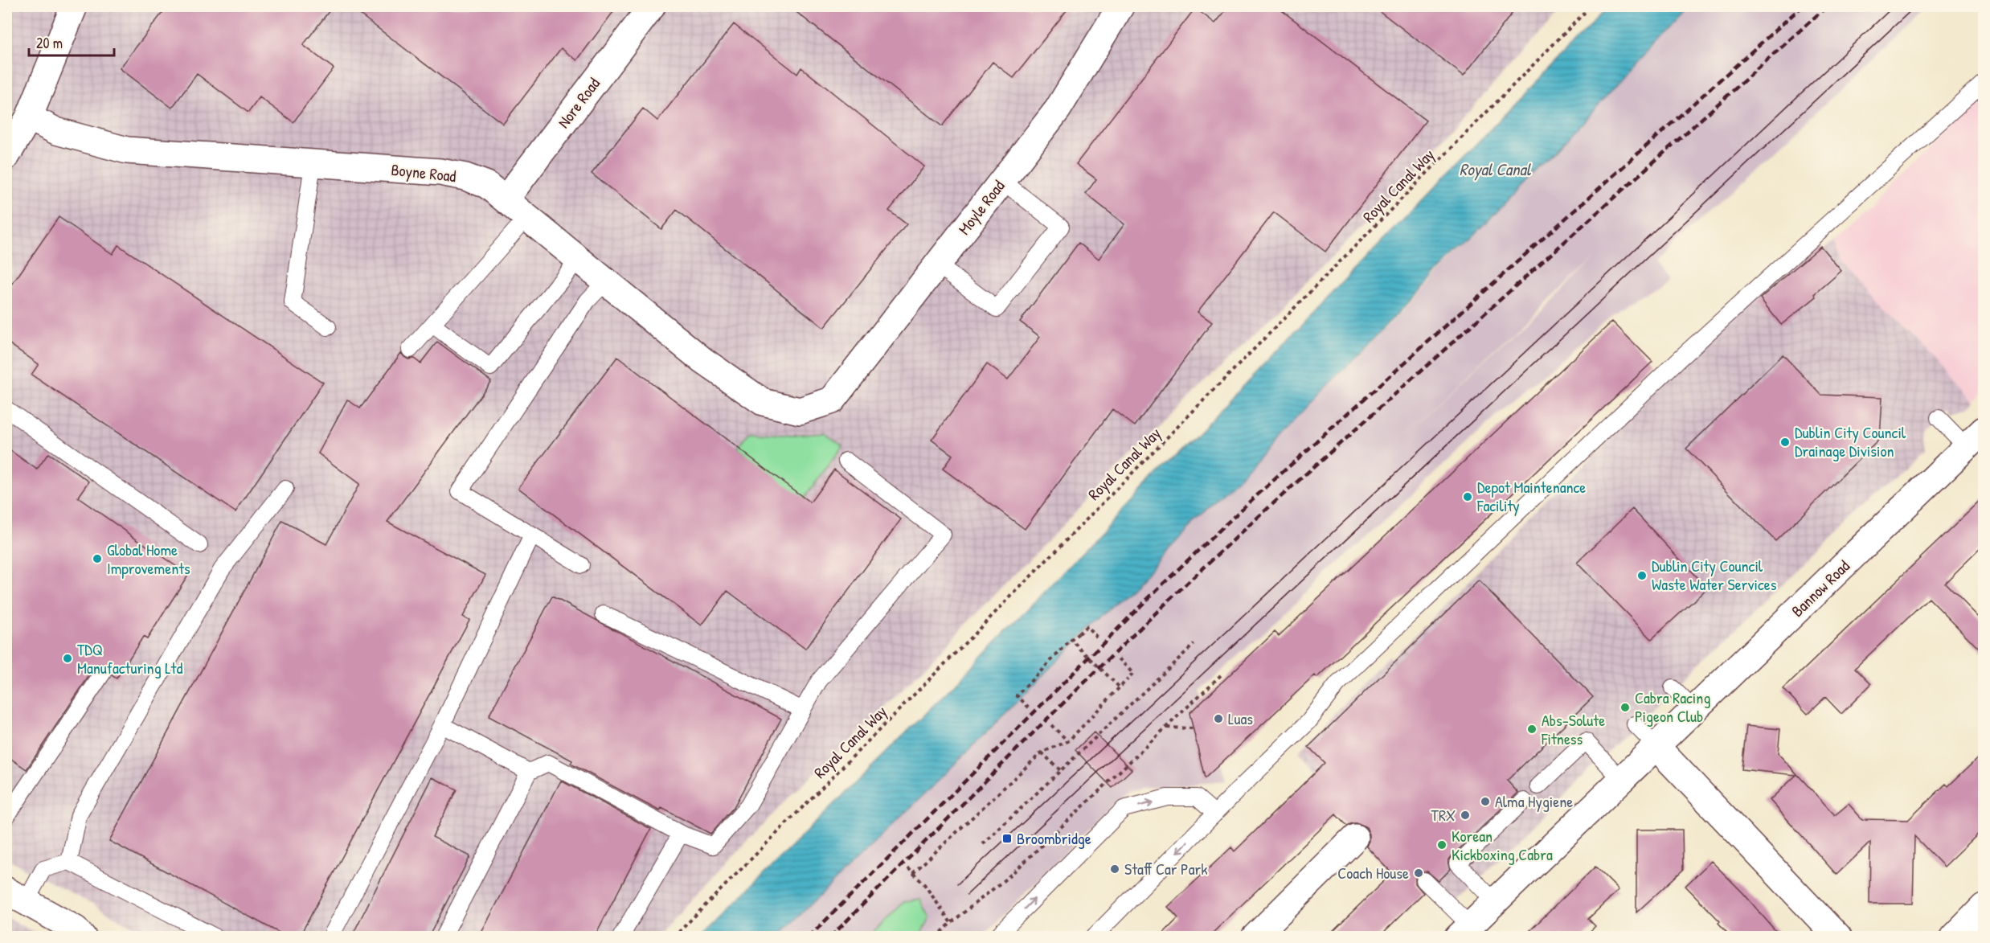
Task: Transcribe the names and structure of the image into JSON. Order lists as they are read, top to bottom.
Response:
{
  "streets": {
    "street": [
      "Nore Road",
      "Boyne Road",
      "Moyle Road",
      "Bannow Road"
    ],
    "path": ["Royal Canal Way"]
  },
  "crossings": [
    ["Nore Road", "Boyne Road"],
    ["Boyne Road", "Moyle Road"]
  ],
  "water": ["Royal Canal"],
  "places": {
    "other": [
      "Dublin City Council Drainage Division",
      "Depot Maintenance Facility",
      "Global Home Improvements",
      "Dublin City Council Waste Water Services",
      "TDQ Manufacturing Ltd",
      "Cabra Racing Pigeon Club",
      "Luas",
      "Abs-Solute Fitness",
      "Alma Hygiene",
      "TRX",
      "Korean Kickboxing Cabra",
      "Staff Car Park",
      "Coach House"
    ],
    "transit": ["Broombridge"]
  },
  "scale_bar": "20 m"
}
